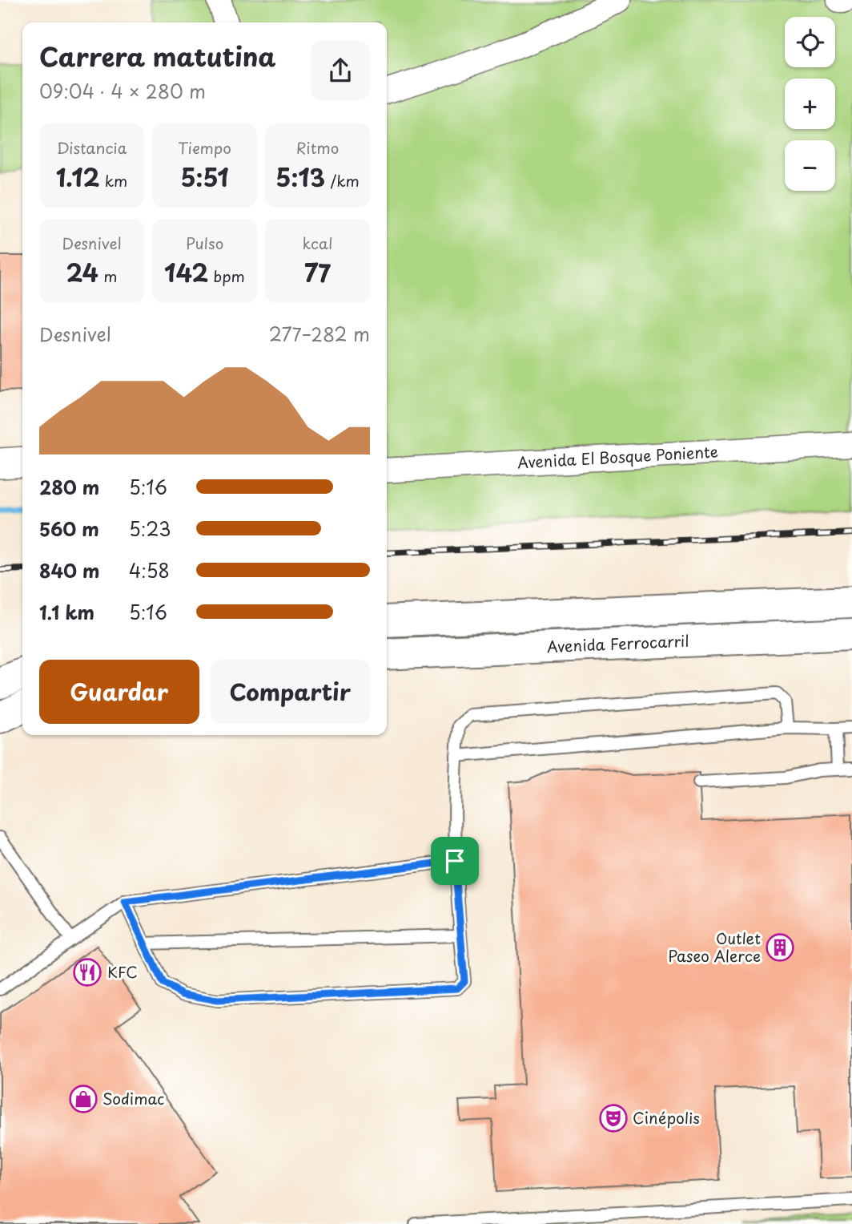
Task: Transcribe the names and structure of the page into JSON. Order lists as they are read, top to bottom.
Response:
{
  "streets": {
    "main road": ["Avenida Ferrocarril"],
    "street": ["Avenida El Bosque Poniente"]
  },
  "places": {
    "building": ["Outlet Paseo Alerce"],
    "restaurant": ["KFC"],
    "shop": ["Sodimac"],
    "theatre": ["Cinépolis"]
  },
  "page": {
    "map_buttons": ["+", "−"],
    "heading": ["Carrera matutina", "09:04 · 4 × 280 m"],
    "stats": [
      ["Distancia", "1.12 km"],
      ["Tiempo", "5:51"],
      ["Ritmo", "5:13 /km"],
      ["Desnivel", "24 m"],
      ["Pulso", "142 bpm"],
      ["kcal", "77"]
    ],
    "chart": ["Desnivel", "277–282 m"],
    "list": [
      {
        "name": "280 m",
        "note": "5:16"
      },
      {
        "name": "560 m",
        "note": "5:23"
      },
      {
        "name": "840 m",
        "note": "4:58"
      },
      {
        "name": "1.1 km",
        "note": "5:16"
      }
    ],
    "buttons": ["Guardar", "Compartir"]
  }
}
